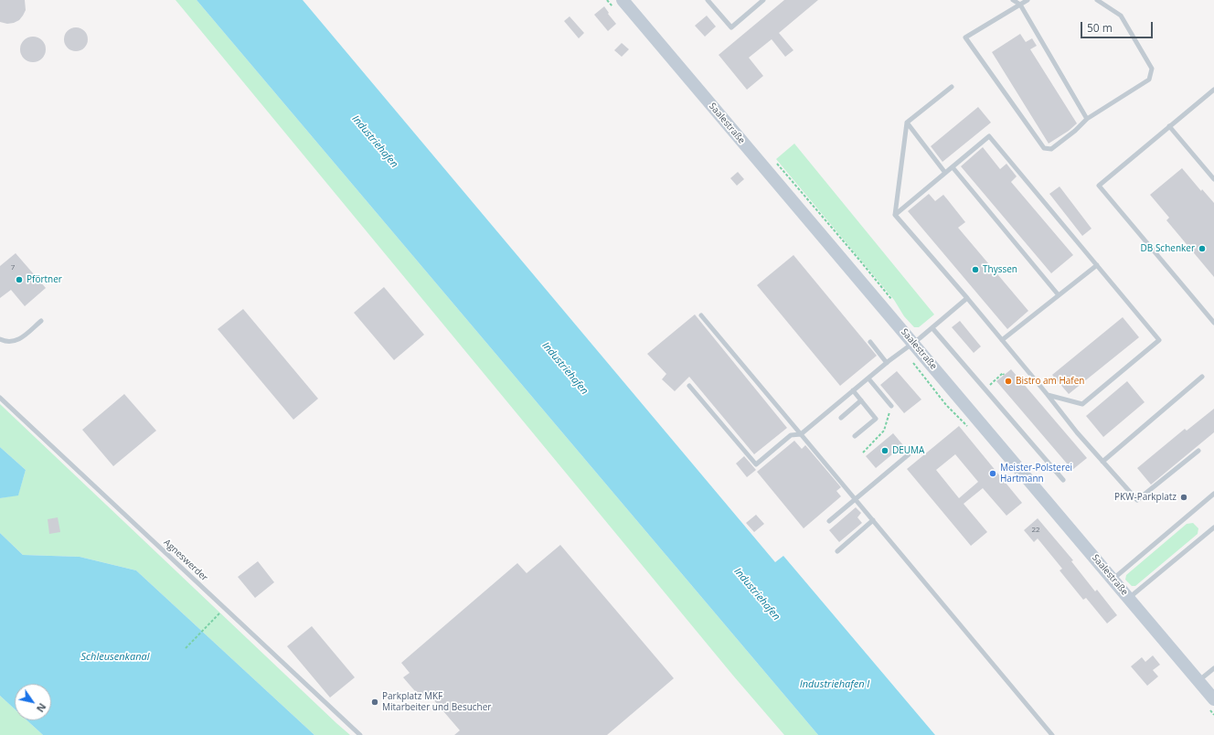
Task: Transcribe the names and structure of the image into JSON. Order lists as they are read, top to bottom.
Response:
{
  "streets": {
    "main road": ["Saalestraße"],
    "lane": ["Agneswerder"]
  },
  "water": ["Industriehafen", "Schleusenkanal", "Industriehafen I"],
  "places": [
    "DB Schenker",
    "Thyssen",
    "Pförtner",
    "Bistro am Hafen",
    "DEUMA",
    "Meister-Polsterei Hartmann",
    "PKW-Parkplatz",
    "Parkplatz MKF Mitarbeiter und Besucher"
  ],
  "house_numbers": ["7", "22"],
  "scale_bar": "50 m",
  "north": "bottom right"
}
